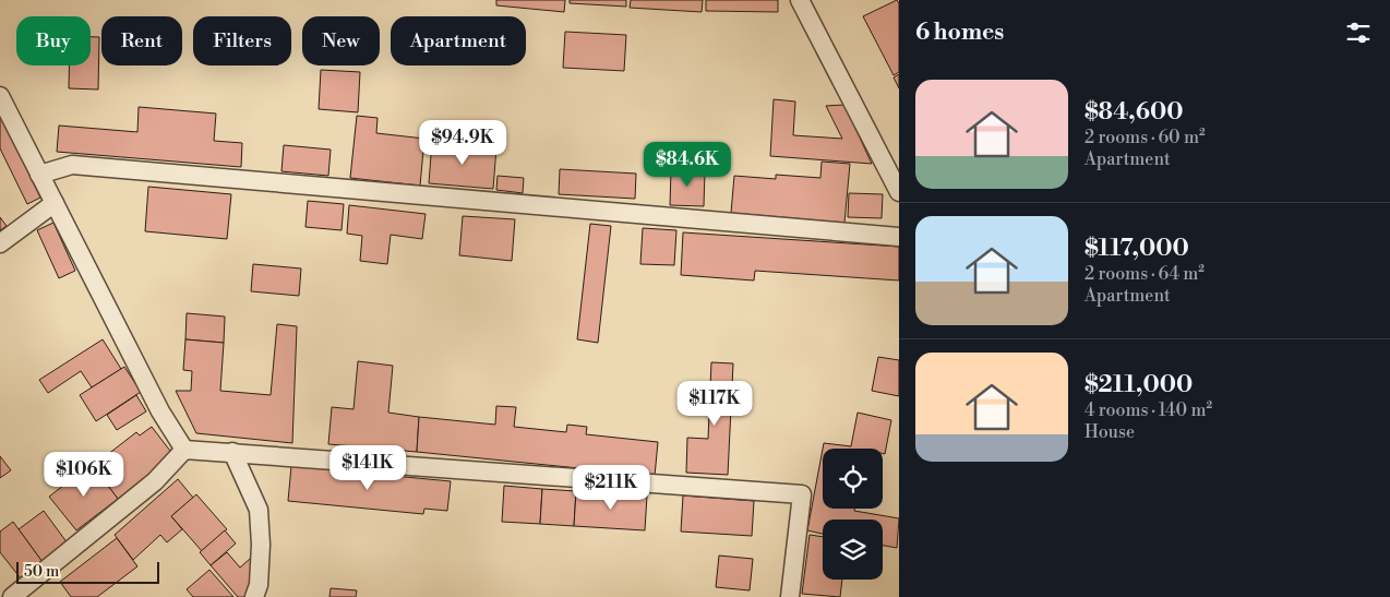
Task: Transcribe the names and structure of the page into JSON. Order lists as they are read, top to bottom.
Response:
{
  "scale_bar": "50 m",
  "page": {
    "heading": "6 homes",
    "chip": [
      "Buy",
      "Rent",
      "Filters",
      "New",
      "Apartment"
    ],
    "list": [
      {
        "name": "$84,600",
        "note": "2 rooms · 60 m² · Apartment"
      },
      {
        "name": "$117,000",
        "note": "2 rooms · 64 m² · Apartment"
      },
      {
        "name": "$211,000",
        "note": "4 rooms · 140 m² · House"
      }
    ],
    "price": [
      "$94.9K",
      "$84.6K",
      "$117K",
      "$141K",
      "$106K",
      "$211K"
    ],
    "scale": "50 m"
  }
}
